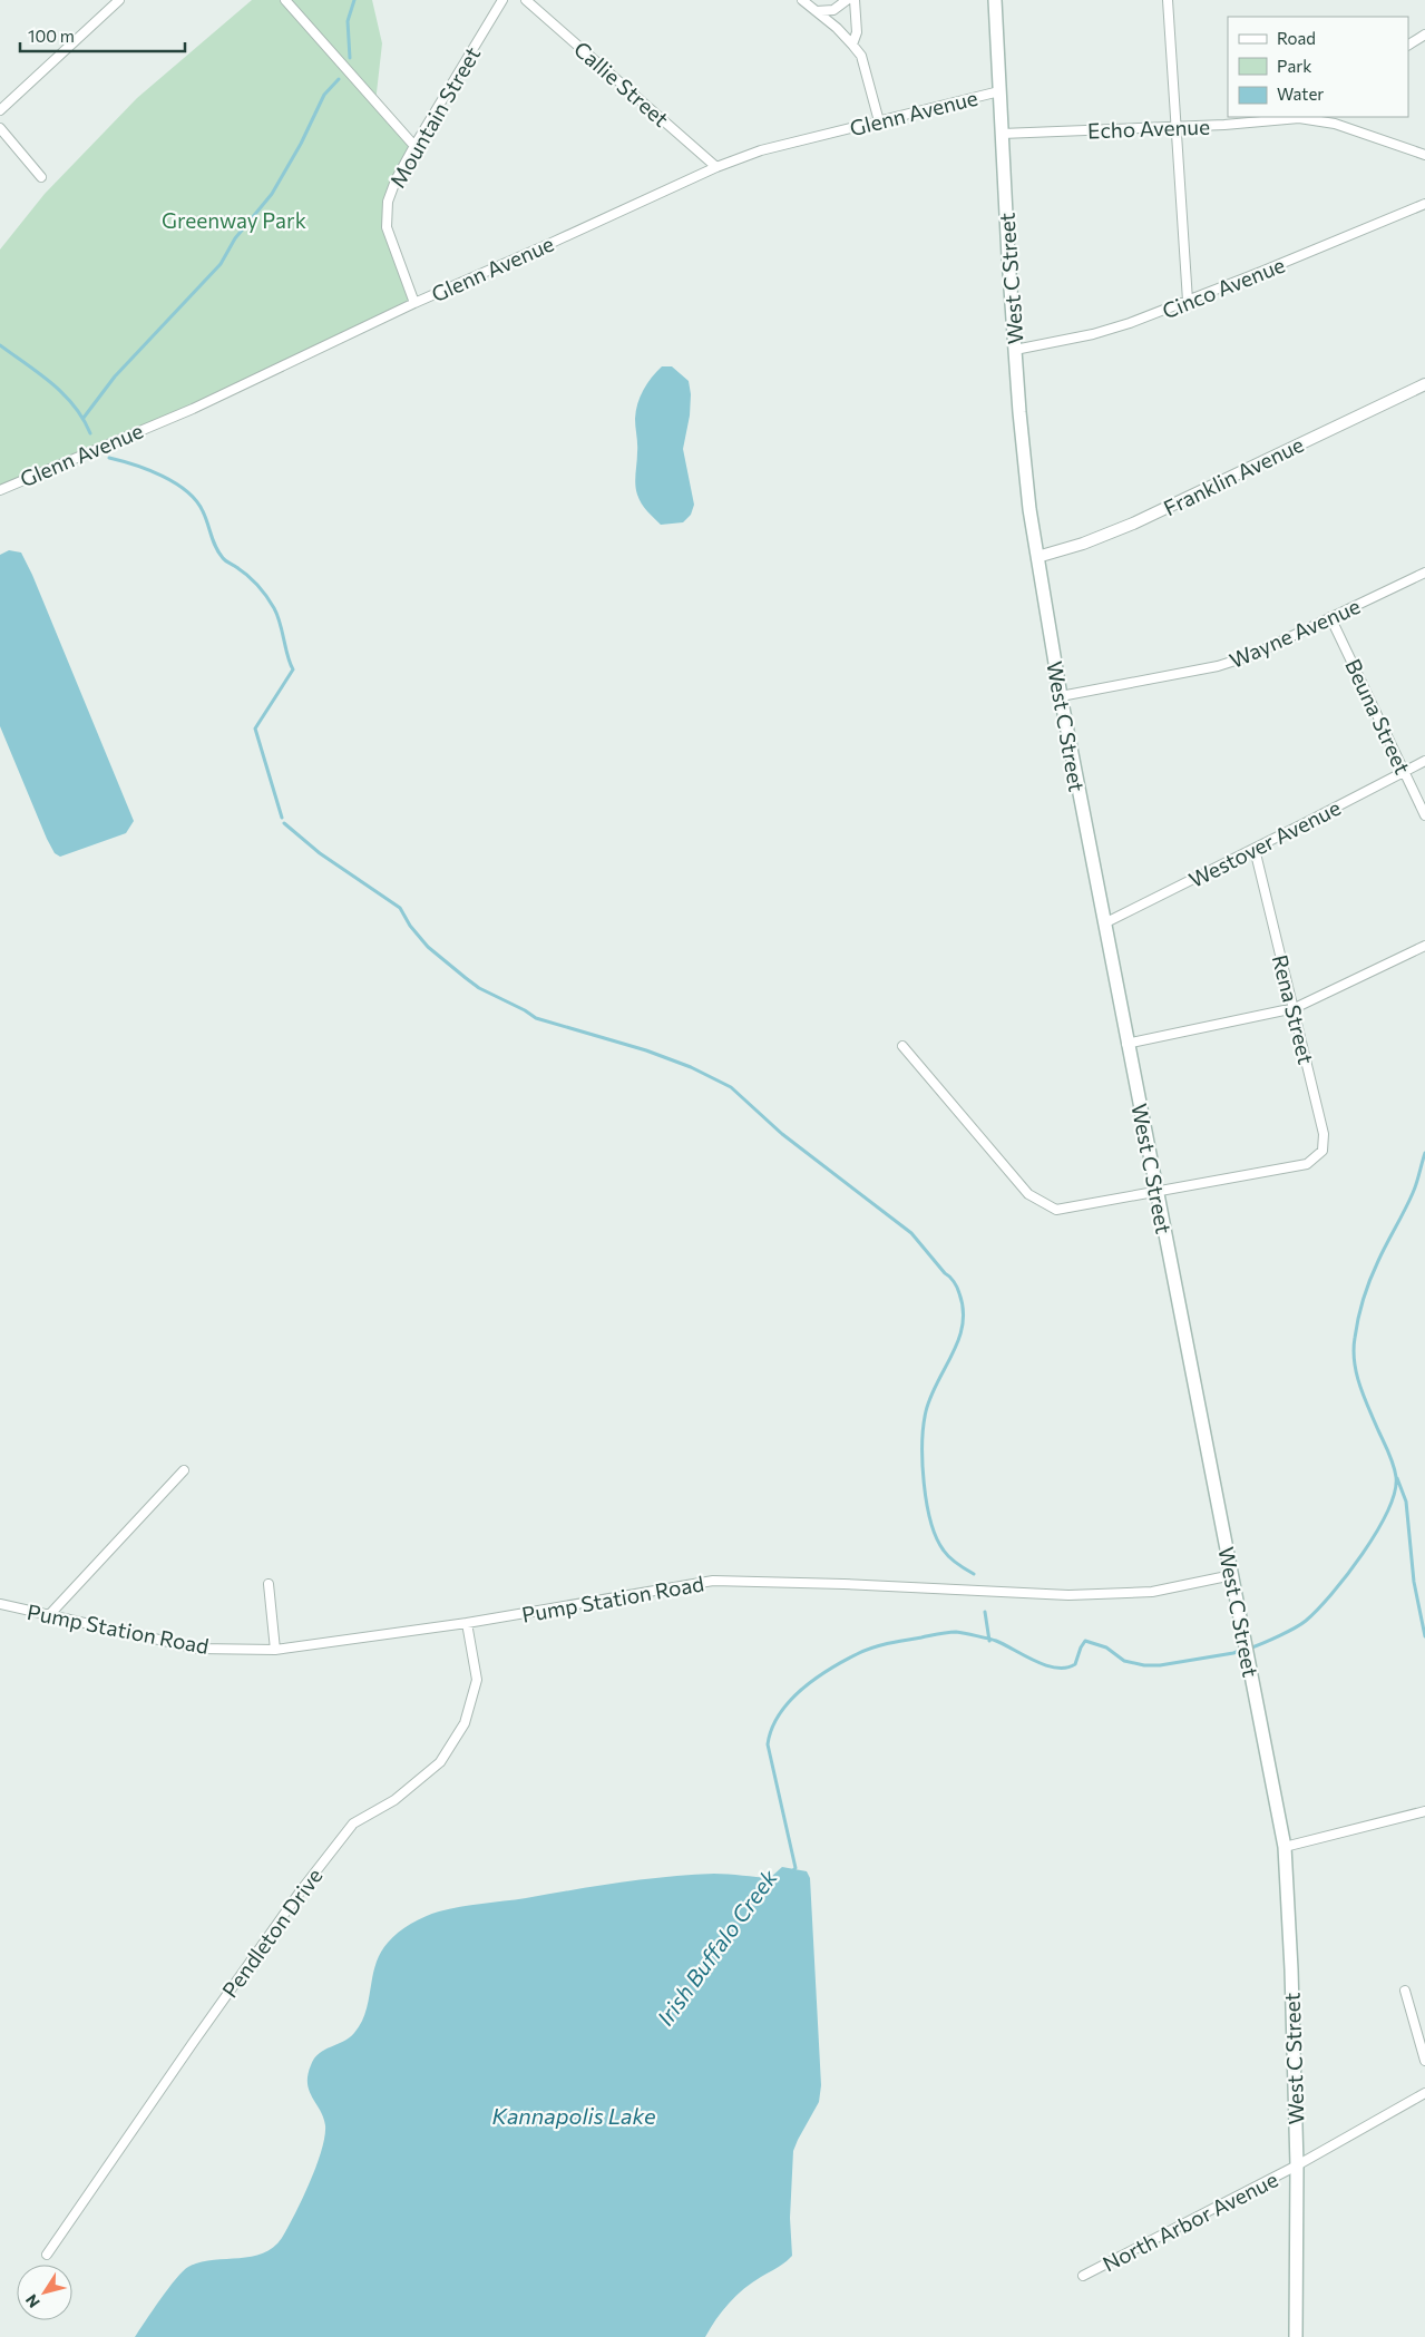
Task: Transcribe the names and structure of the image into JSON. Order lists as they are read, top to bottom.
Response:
{
  "streets": {
    "main road": ["West C Street"],
    "street": [
      "Callie Street",
      "Glenn Avenue",
      "Mountain Street",
      "Echo Avenue",
      "Cinco Avenue",
      "Franklin Avenue",
      "Wayne Avenue",
      "Beuna Street",
      "Westover Avenue",
      "Rena Street",
      "Pump Station Road",
      "Pendleton Drive",
      "North Arbor Avenue"
    ]
  },
  "crossings": [
    ["Callie Street", "Glenn Avenue"],
    ["Glenn Avenue", "Mountain Street"],
    ["Glenn Avenue", "West C Street"],
    ["Echo Avenue", "West C Street"],
    ["West C Street", "Cinco Avenue"],
    ["West C Street", "Franklin Avenue"],
    ["West C Street", "Wayne Avenue"],
    ["West C Street", "Westover Avenue"],
    ["West C Street", "Rena Street"],
    ["West C Street", "Pump Station Road"],
    ["West C Street", "North Arbor Avenue"],
    ["Wayne Avenue", "Beuna Street"],
    ["Beuna Street", "Westover Avenue"],
    ["Westover Avenue", "Rena Street"],
    ["Pump Station Road", "Pendleton Drive"]
  ],
  "water": ["Irish Buffalo Creek", "Kannapolis Lake"],
  "parks": ["Greenway Park"],
  "legend": ["Road", "Park", "Water"],
  "scale_bar": "100 m",
  "north": "bottom left"
}
